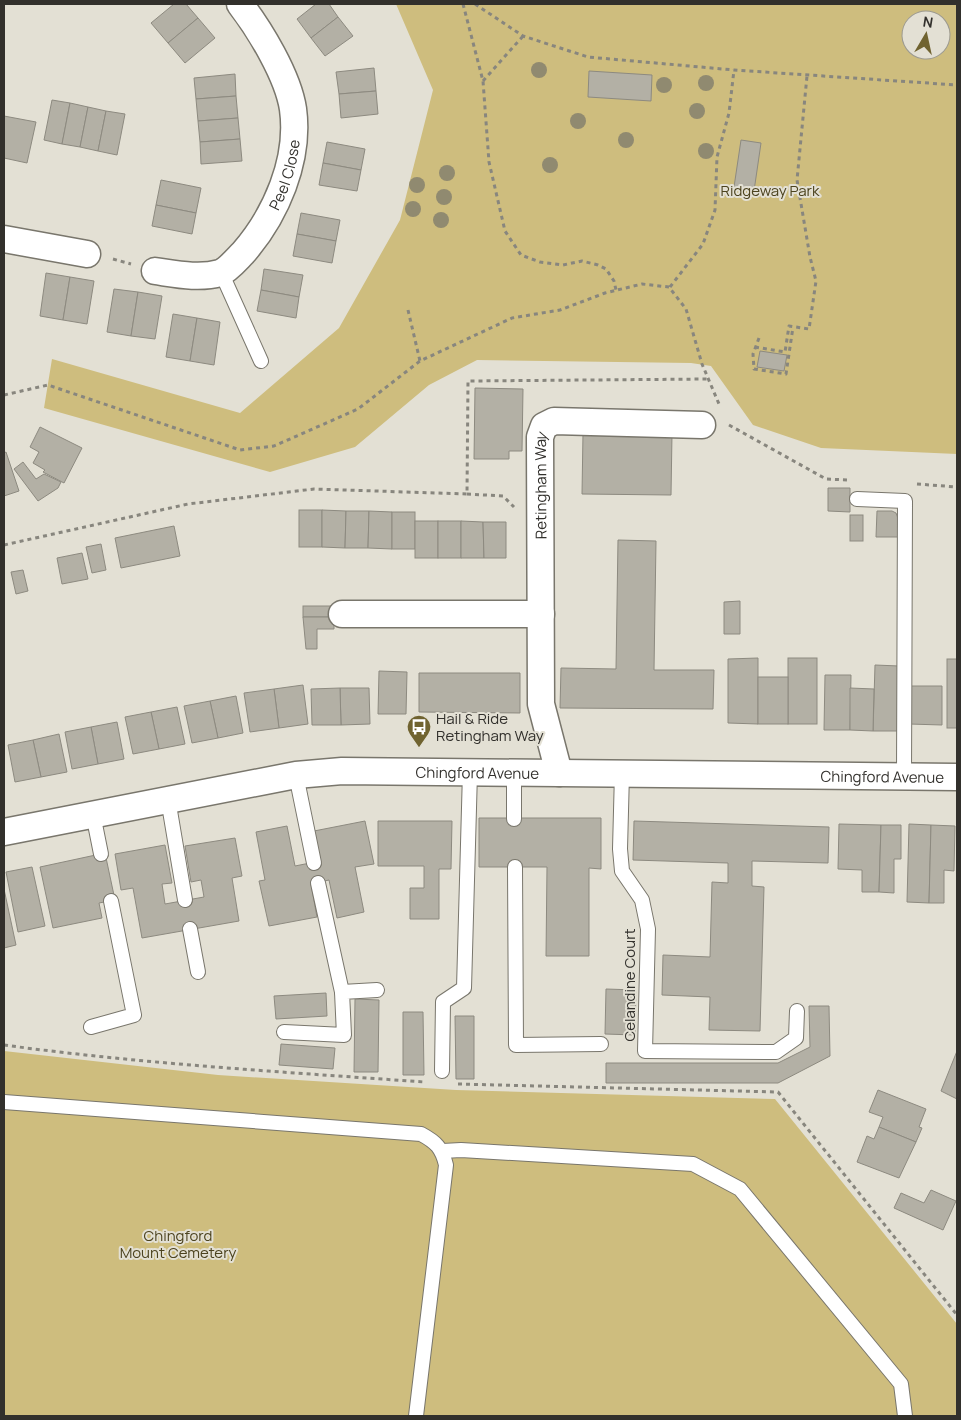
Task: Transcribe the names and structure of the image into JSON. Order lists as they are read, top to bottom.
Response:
{
  "streets": {
    "street": ["Peel Close", "Retingham Way", "Chingford Avenue"],
    "lane": ["Celandine Court"]
  },
  "crossings": [
    ["Retingham Way", "Chingford Avenue"],
    ["Chingford Avenue", "Celandine Court"]
  ],
  "parks": ["Ridgeway Park", "Chingford Mount Cemetery"],
  "places": {
    "bus stop": ["Hail & Ride Retingham Way"]
  },
  "north": "top"
}
